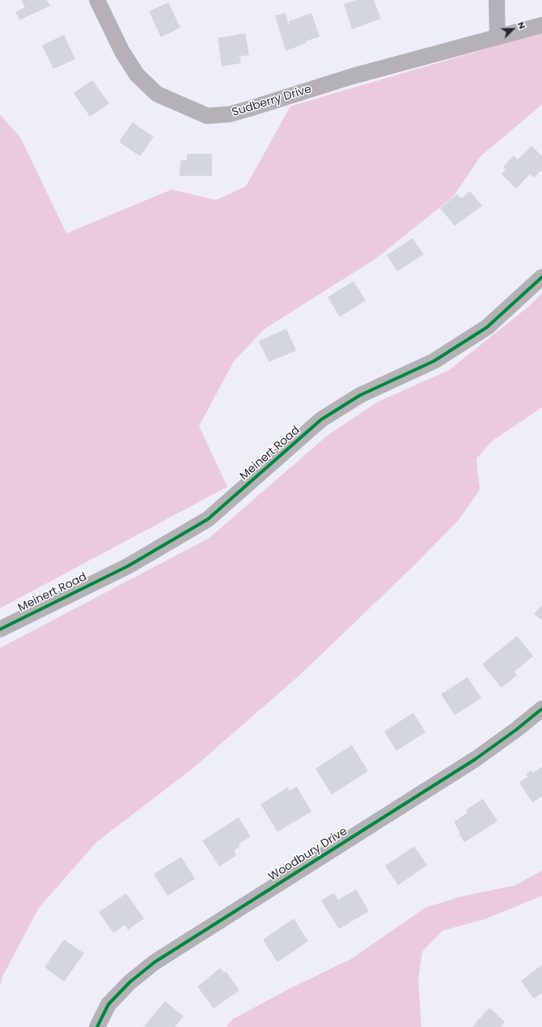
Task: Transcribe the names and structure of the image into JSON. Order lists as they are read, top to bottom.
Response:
{
  "streets": {
    "street": ["Sudberry Drive", "Meinert Road", "Woodbury Drive"]
  },
  "north": "top right"
}
